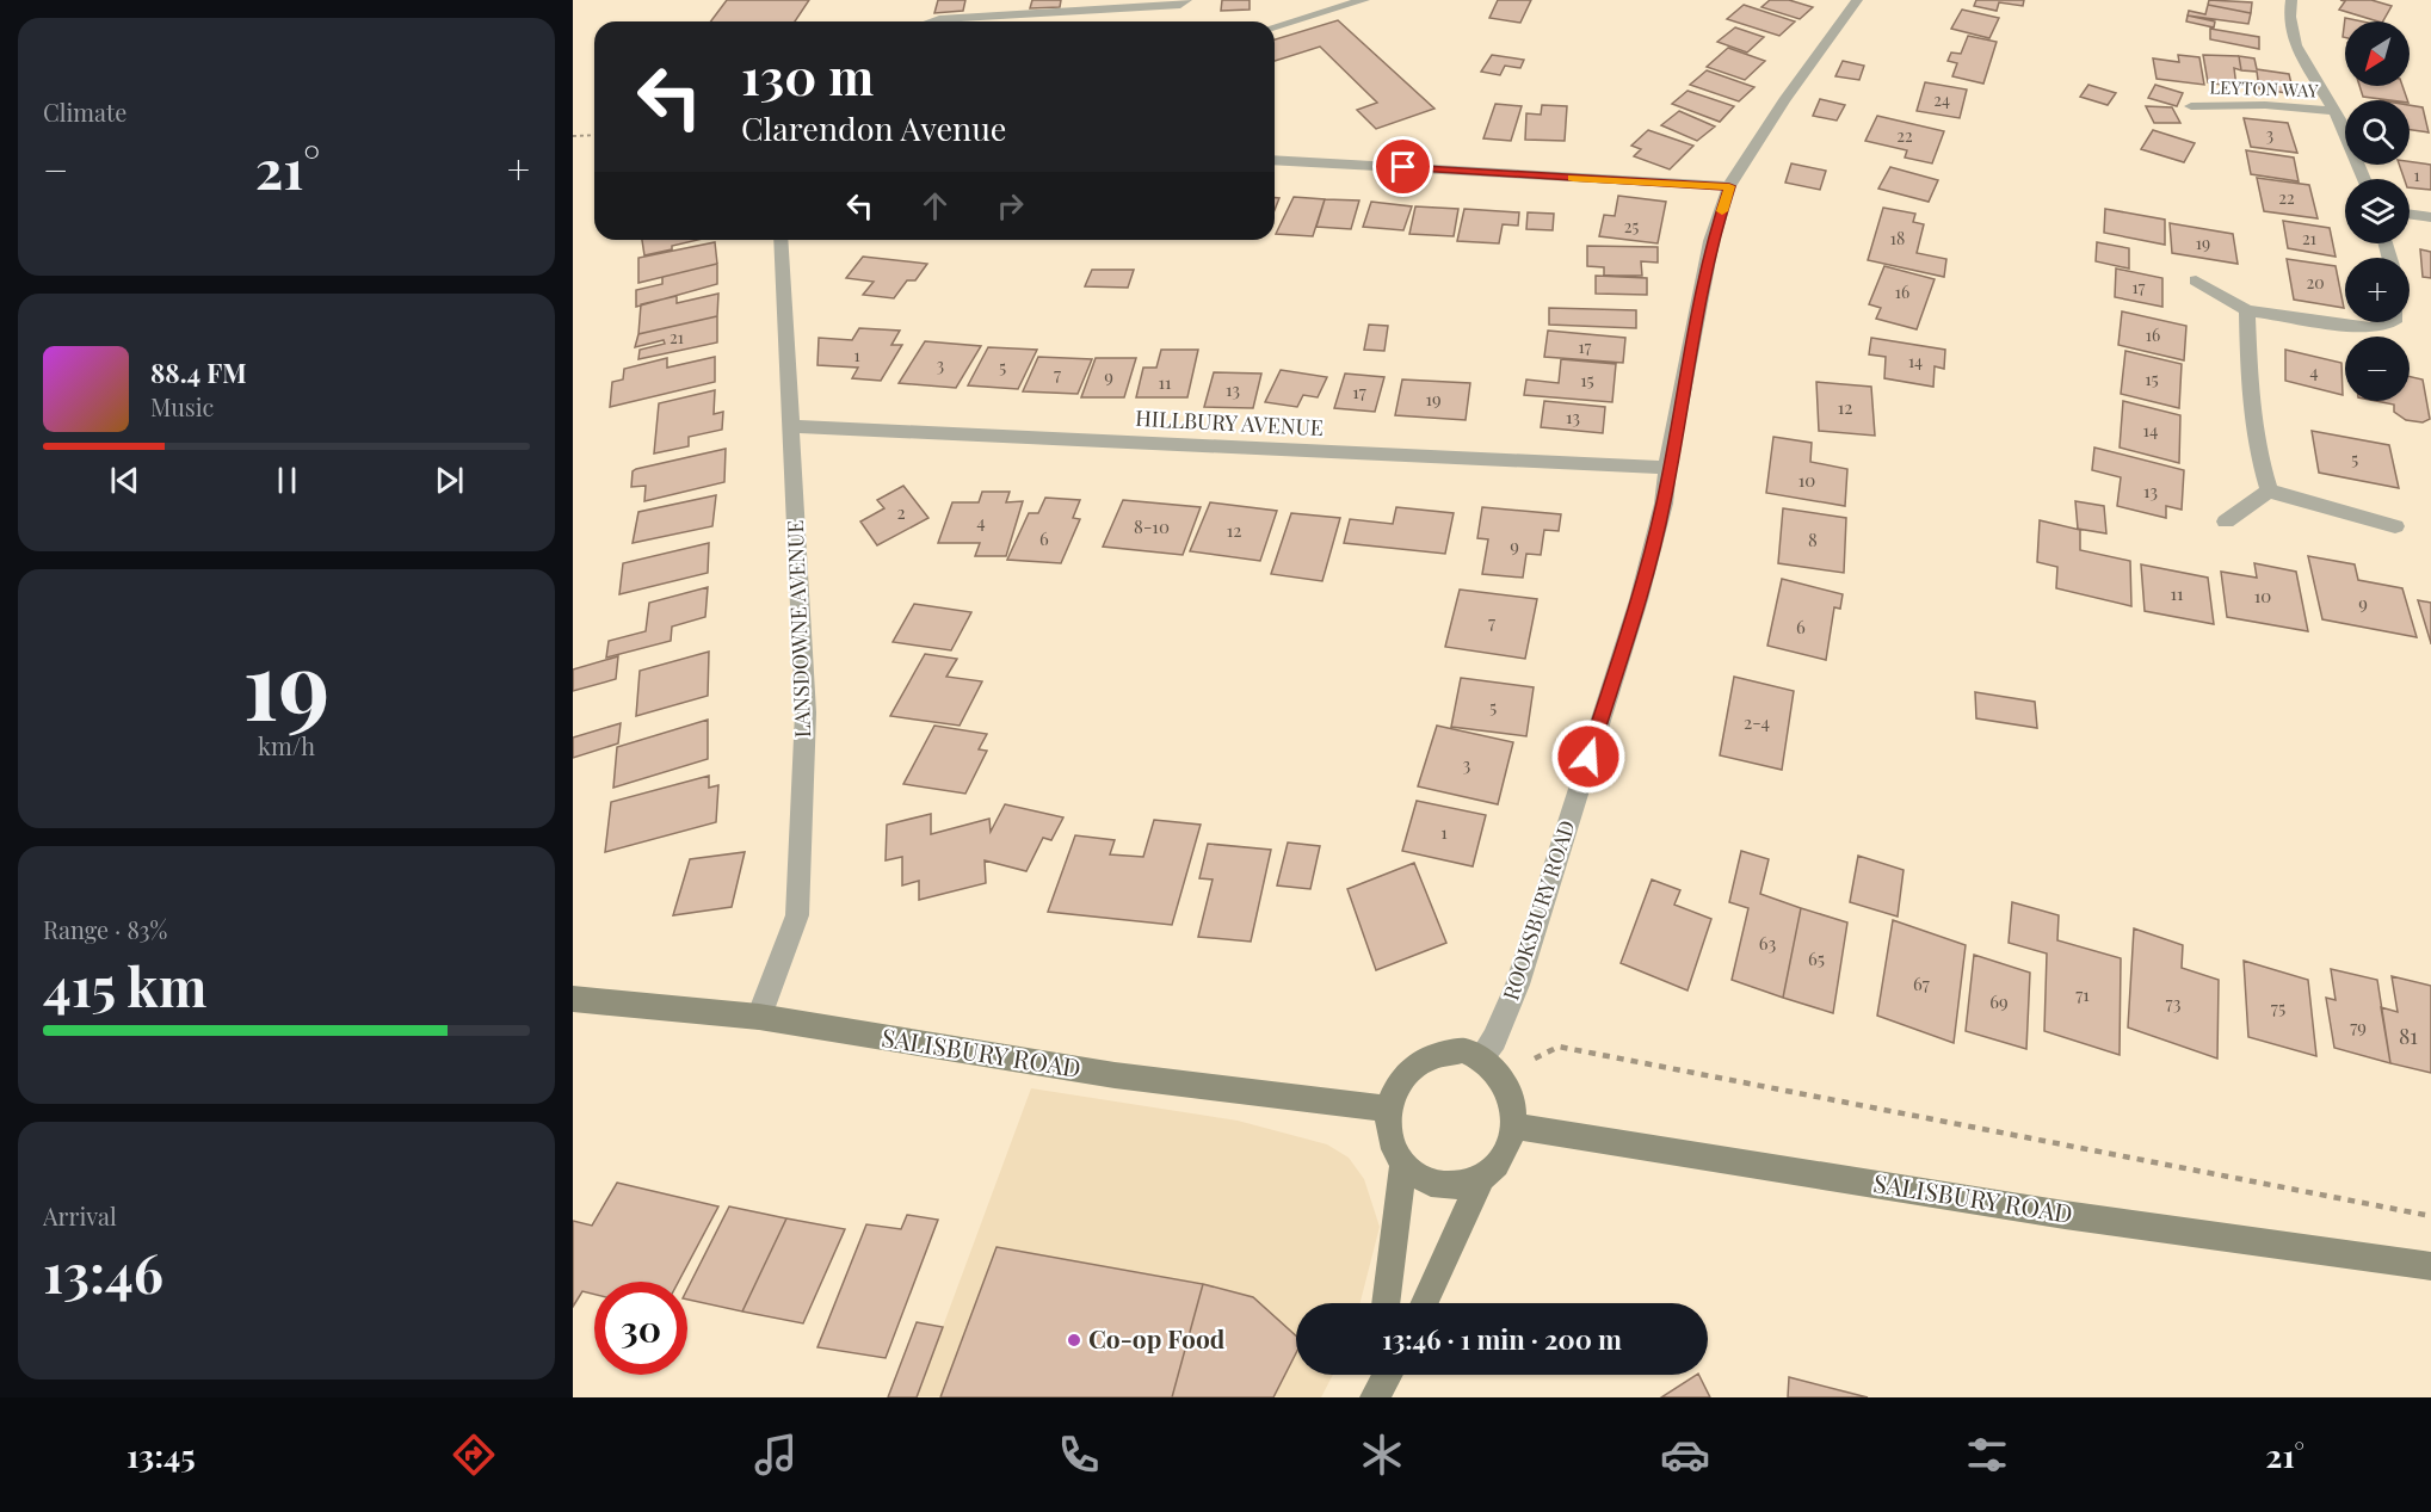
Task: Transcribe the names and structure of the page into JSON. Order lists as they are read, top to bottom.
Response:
{
  "streets": {
    "street": [
      "LEYTON WAY",
      "HILLBURY AVENUE",
      "LANSDOWNE AVENUE",
      "ROOKSBURY ROAD",
      "SALISBURY ROAD"
    ]
  },
  "crossings": [
    ["HILLBURY AVENUE", "LANSDOWNE AVENUE"],
    ["HILLBURY AVENUE", "ROOKSBURY ROAD"],
    ["LANSDOWNE AVENUE", "SALISBURY ROAD"],
    ["ROOKSBURY ROAD", "SALISBURY ROAD"]
  ],
  "places": ["Co-op Food"],
  "house_numbers": [
    "24",
    "3",
    "22",
    "1",
    "22",
    "25",
    "18",
    "21",
    "19",
    "20",
    "17",
    "16",
    "16",
    "21",
    "17",
    "1",
    "14",
    "3",
    "5",
    "4",
    "7",
    "9",
    "15",
    "15",
    "11",
    "13",
    "17",
    "19",
    "12",
    "13",
    "14",
    "5",
    "10",
    "13",
    "2",
    "4",
    "8-10",
    "12",
    "6",
    "8",
    "9",
    "11",
    "10",
    "9",
    "7",
    "6",
    "5",
    "2-4",
    "3",
    "1",
    "63",
    "65",
    "67",
    "71",
    "69",
    "73",
    "75",
    "79",
    "81"
  ],
  "north": "bottom left",
  "page": {
    "tile": [
      "Climate",
      ["19", "km/h"],
      ["Range · 83%", "415 km"],
      ["Arrival", "13:46"]
    ],
    "map_buttons": ["+", "−"],
    "turn": ["130 m", "Clarendon Avenue"],
    "heat": ["−", "21°", "+"],
    "song": ["88.4 FM", "Music"],
    "limit": "30",
    "trip": "13:46 · 1 min · 200 m",
    "tabs": ["13:45", "21°"]
  }
}
